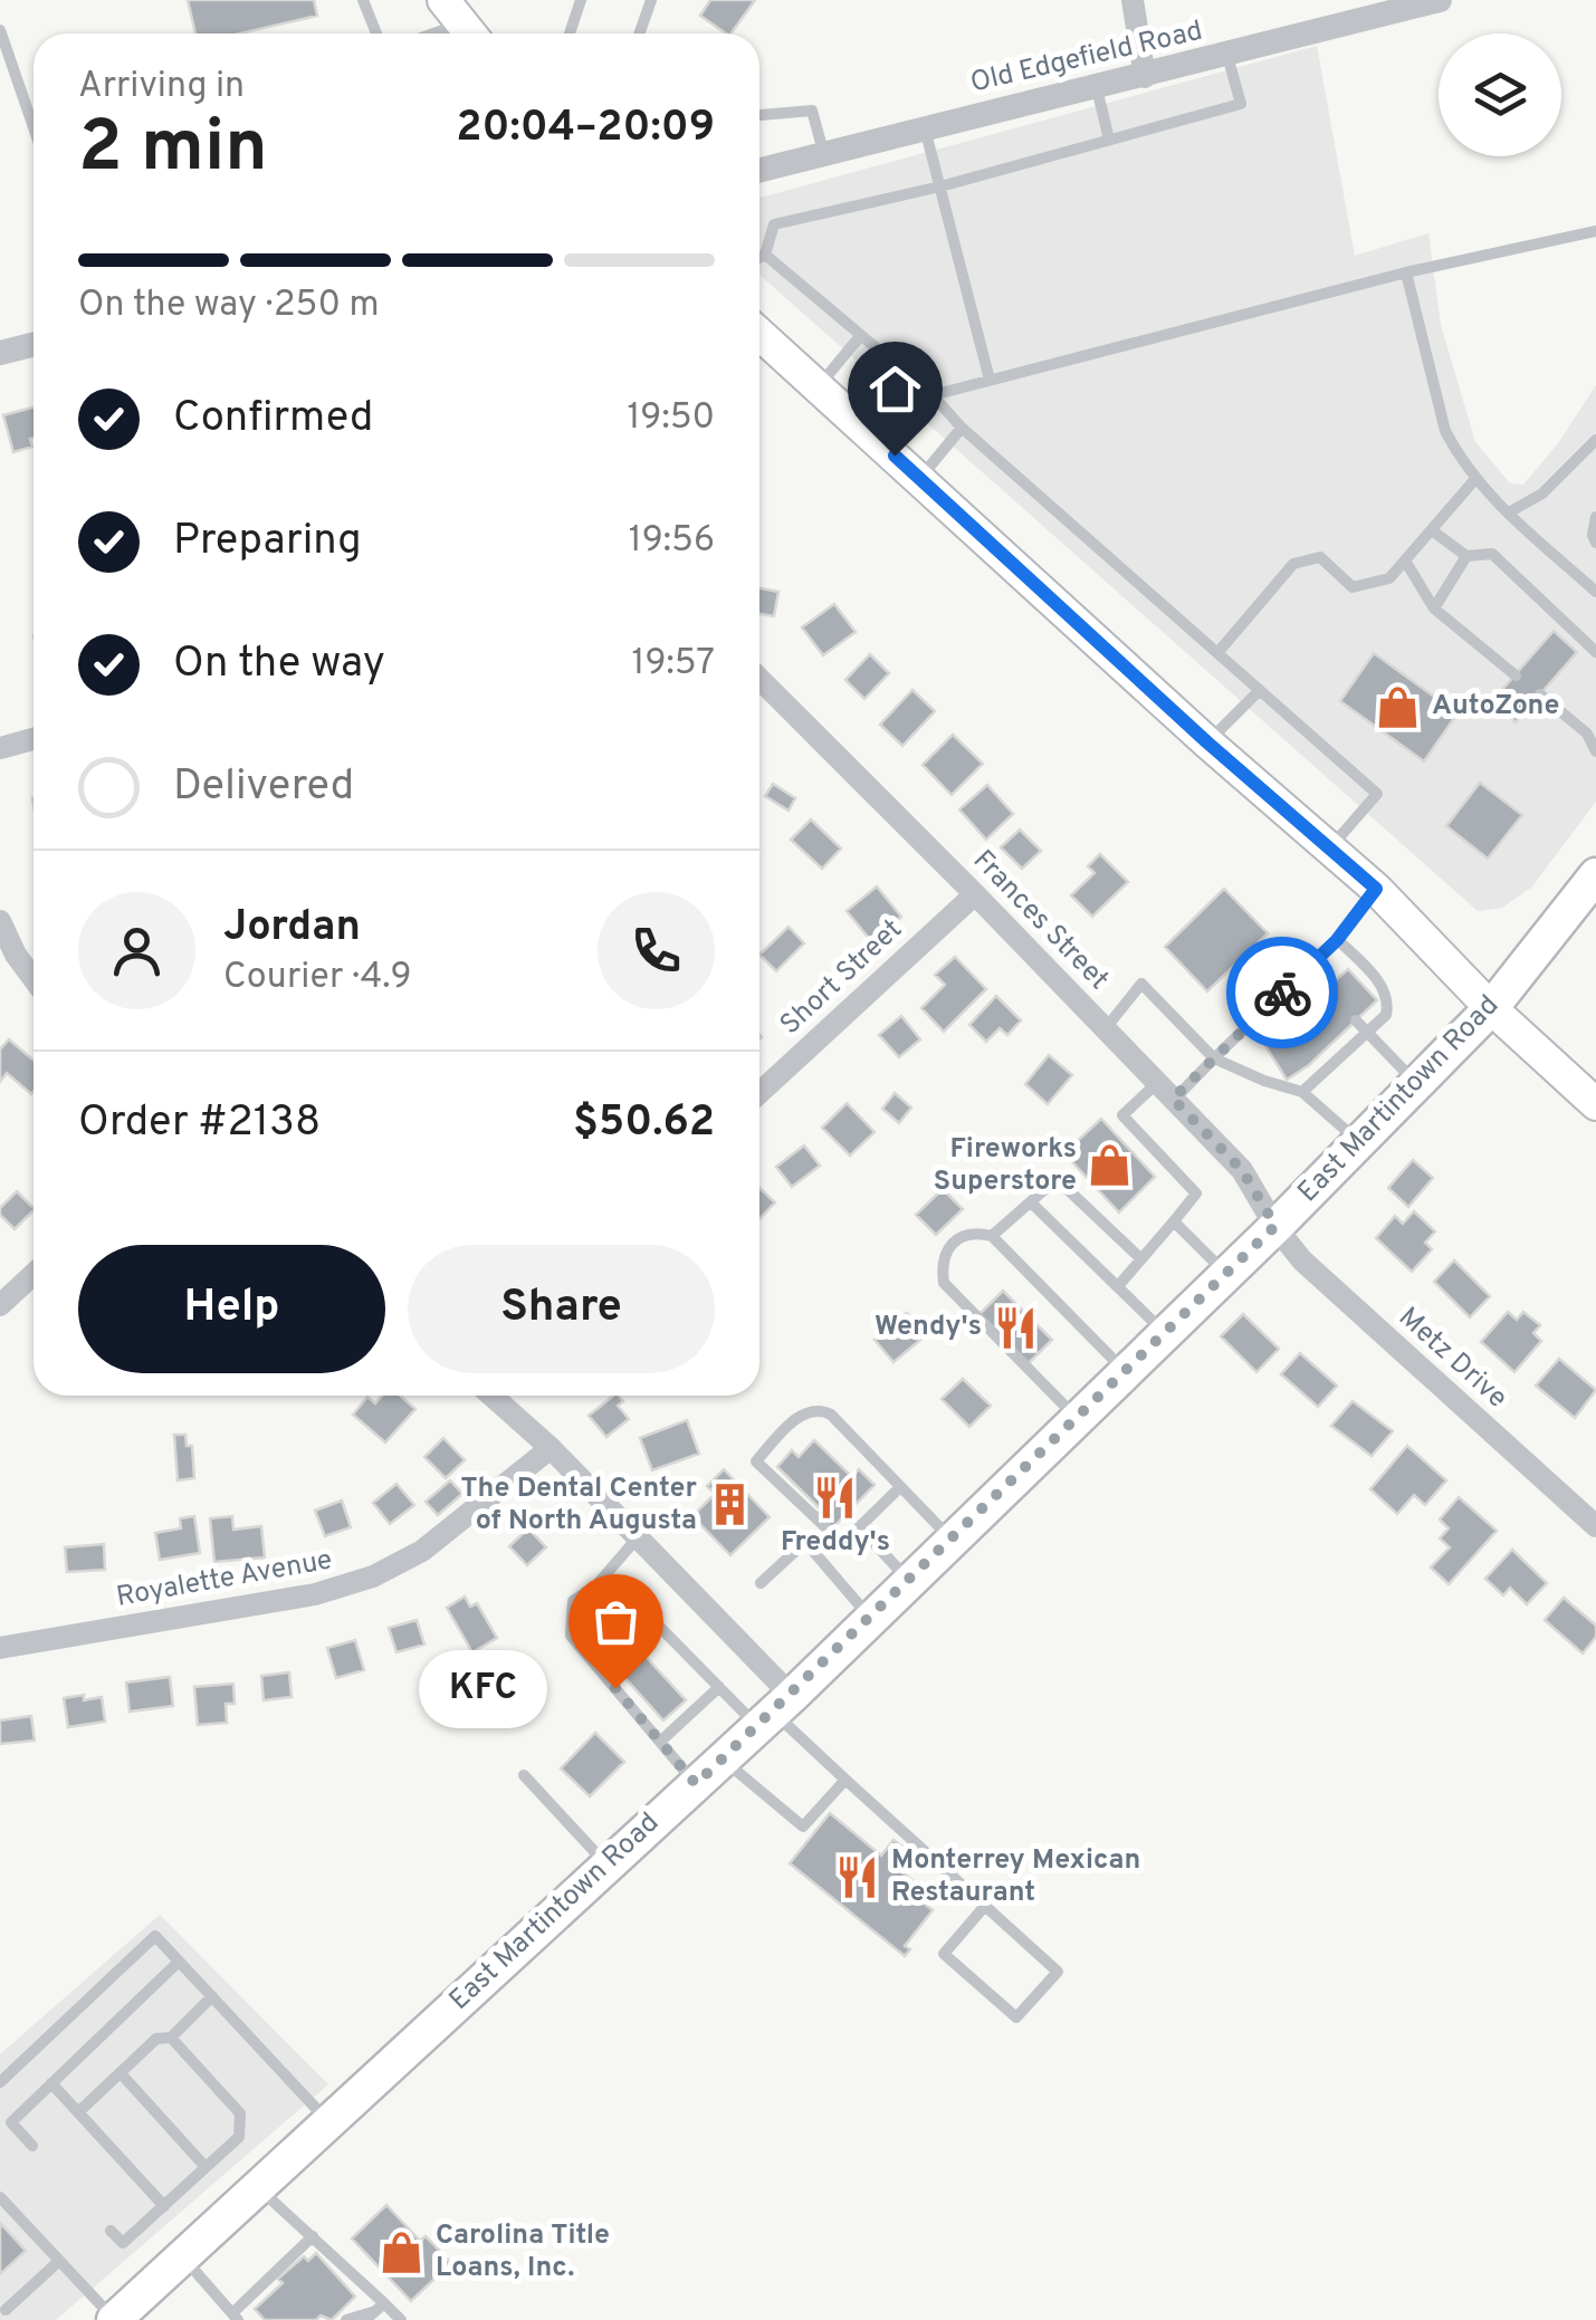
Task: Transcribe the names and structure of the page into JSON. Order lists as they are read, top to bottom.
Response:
{
  "streets": {
    "main road": ["East Martintown Road"],
    "street": [
      "Old Edgefield Road",
      "Frances Street",
      "Short Street",
      "Metz Drive",
      "Royalette Avenue"
    ]
  },
  "crossings": [
    ["Frances Street", "Short Street"],
    ["Frances Street", "East Martintown Road"],
    ["Frances Street", "Metz Drive"],
    ["East Martintown Road", "Metz Drive"]
  ],
  "places": {
    "shop": ["AutoZone", "Fireworks Superstore", "Carolina Title Loans, Inc."],
    "restaurant": ["Wendy's", "Freddy's", "Monterrey Mexican Restaurant"],
    "building": ["The Dental Center of North Augusta"],
    "other": ["KFC"]
  },
  "page": {
    "heading": ["2 min", "Arriving in", "20:04–20:09"],
    "panel": [
      "Jordan",
      "Courier · 4.9",
      "Order #2138",
      "$50.62"
    ],
    "bar": "On the way · 250 m",
    "list": [
      ["Confirmed", "19:50"],
      ["Preparing", "19:56"],
      ["On the way", "19:57"],
      "Delivered"
    ],
    "buttons": ["Help", "Share"],
    "bubble": "KFC"
  }
}
